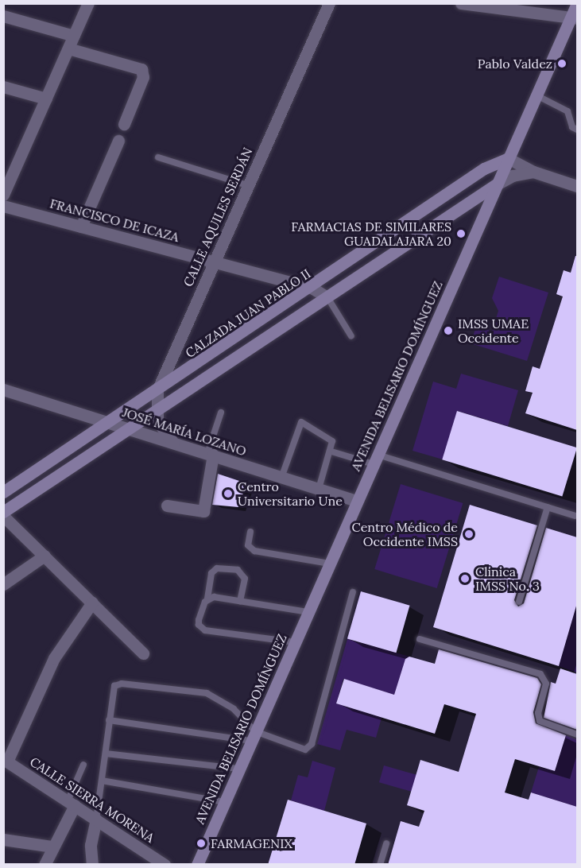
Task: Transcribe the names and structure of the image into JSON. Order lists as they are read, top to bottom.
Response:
{
  "streets": {
    "main road": ["CALZADA JUAN PABLO II", "AVENIDA BELISARIO DOMÍNGUEZ"],
    "street": [
      "CALLE AQUILES SERDÁN",
      "FRANCISCO DE ICAZA",
      "JOSÉ MARÍA LOZANO",
      "CALLE SIERRA MORENA"
    ]
  },
  "crossings": [
    ["CALLE AQUILES SERDÁN", "FRANCISCO DE ICAZA"],
    ["CALLE AQUILES SERDÁN", "CALZADA JUAN PABLO II"],
    ["CALLE AQUILES SERDÁN", "JOSÉ MARÍA LOZANO"],
    ["FRANCISCO DE ICAZA", "CALZADA JUAN PABLO II"],
    ["CALZADA JUAN PABLO II", "AVENIDA BELISARIO DOMÍNGUEZ"],
    ["CALZADA JUAN PABLO II", "JOSÉ MARÍA LOZANO"],
    ["AVENIDA BELISARIO DOMÍNGUEZ", "JOSÉ MARÍA LOZANO"]
  ],
  "places": [
    "Pablo Valdez",
    "FARMACIAS DE SIMILARES GUADALAJARA 20",
    "IMSS UMAE Occidente",
    "Centro Universitario Une",
    "Centro Médico de Occidente IMSS",
    "Clinica IMSS No. 3",
    "FARMAGENIX"
  ]
}
